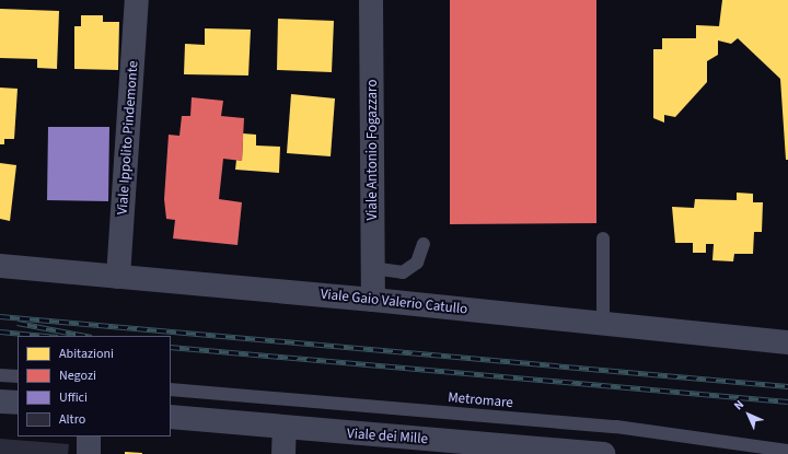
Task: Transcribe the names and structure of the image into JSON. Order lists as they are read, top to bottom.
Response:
{
  "streets": {
    "street": [
      "Viale Ippolito Pindemonte",
      "Viale Antonio Fogazzaro",
      "Viale Gaio Valerio Catullo",
      "Viale dei Mille"
    ],
    "lane": ["Metromare"]
  },
  "crossings": [
    ["Viale Ippolito Pindemonte", "Viale Gaio Valerio Catullo"],
    ["Viale Antonio Fogazzaro", "Viale Gaio Valerio Catullo"]
  ],
  "legend": [
    "Abitazioni",
    "Negozi",
    "Uffici",
    "Altro"
  ],
  "north": "top left"
}
